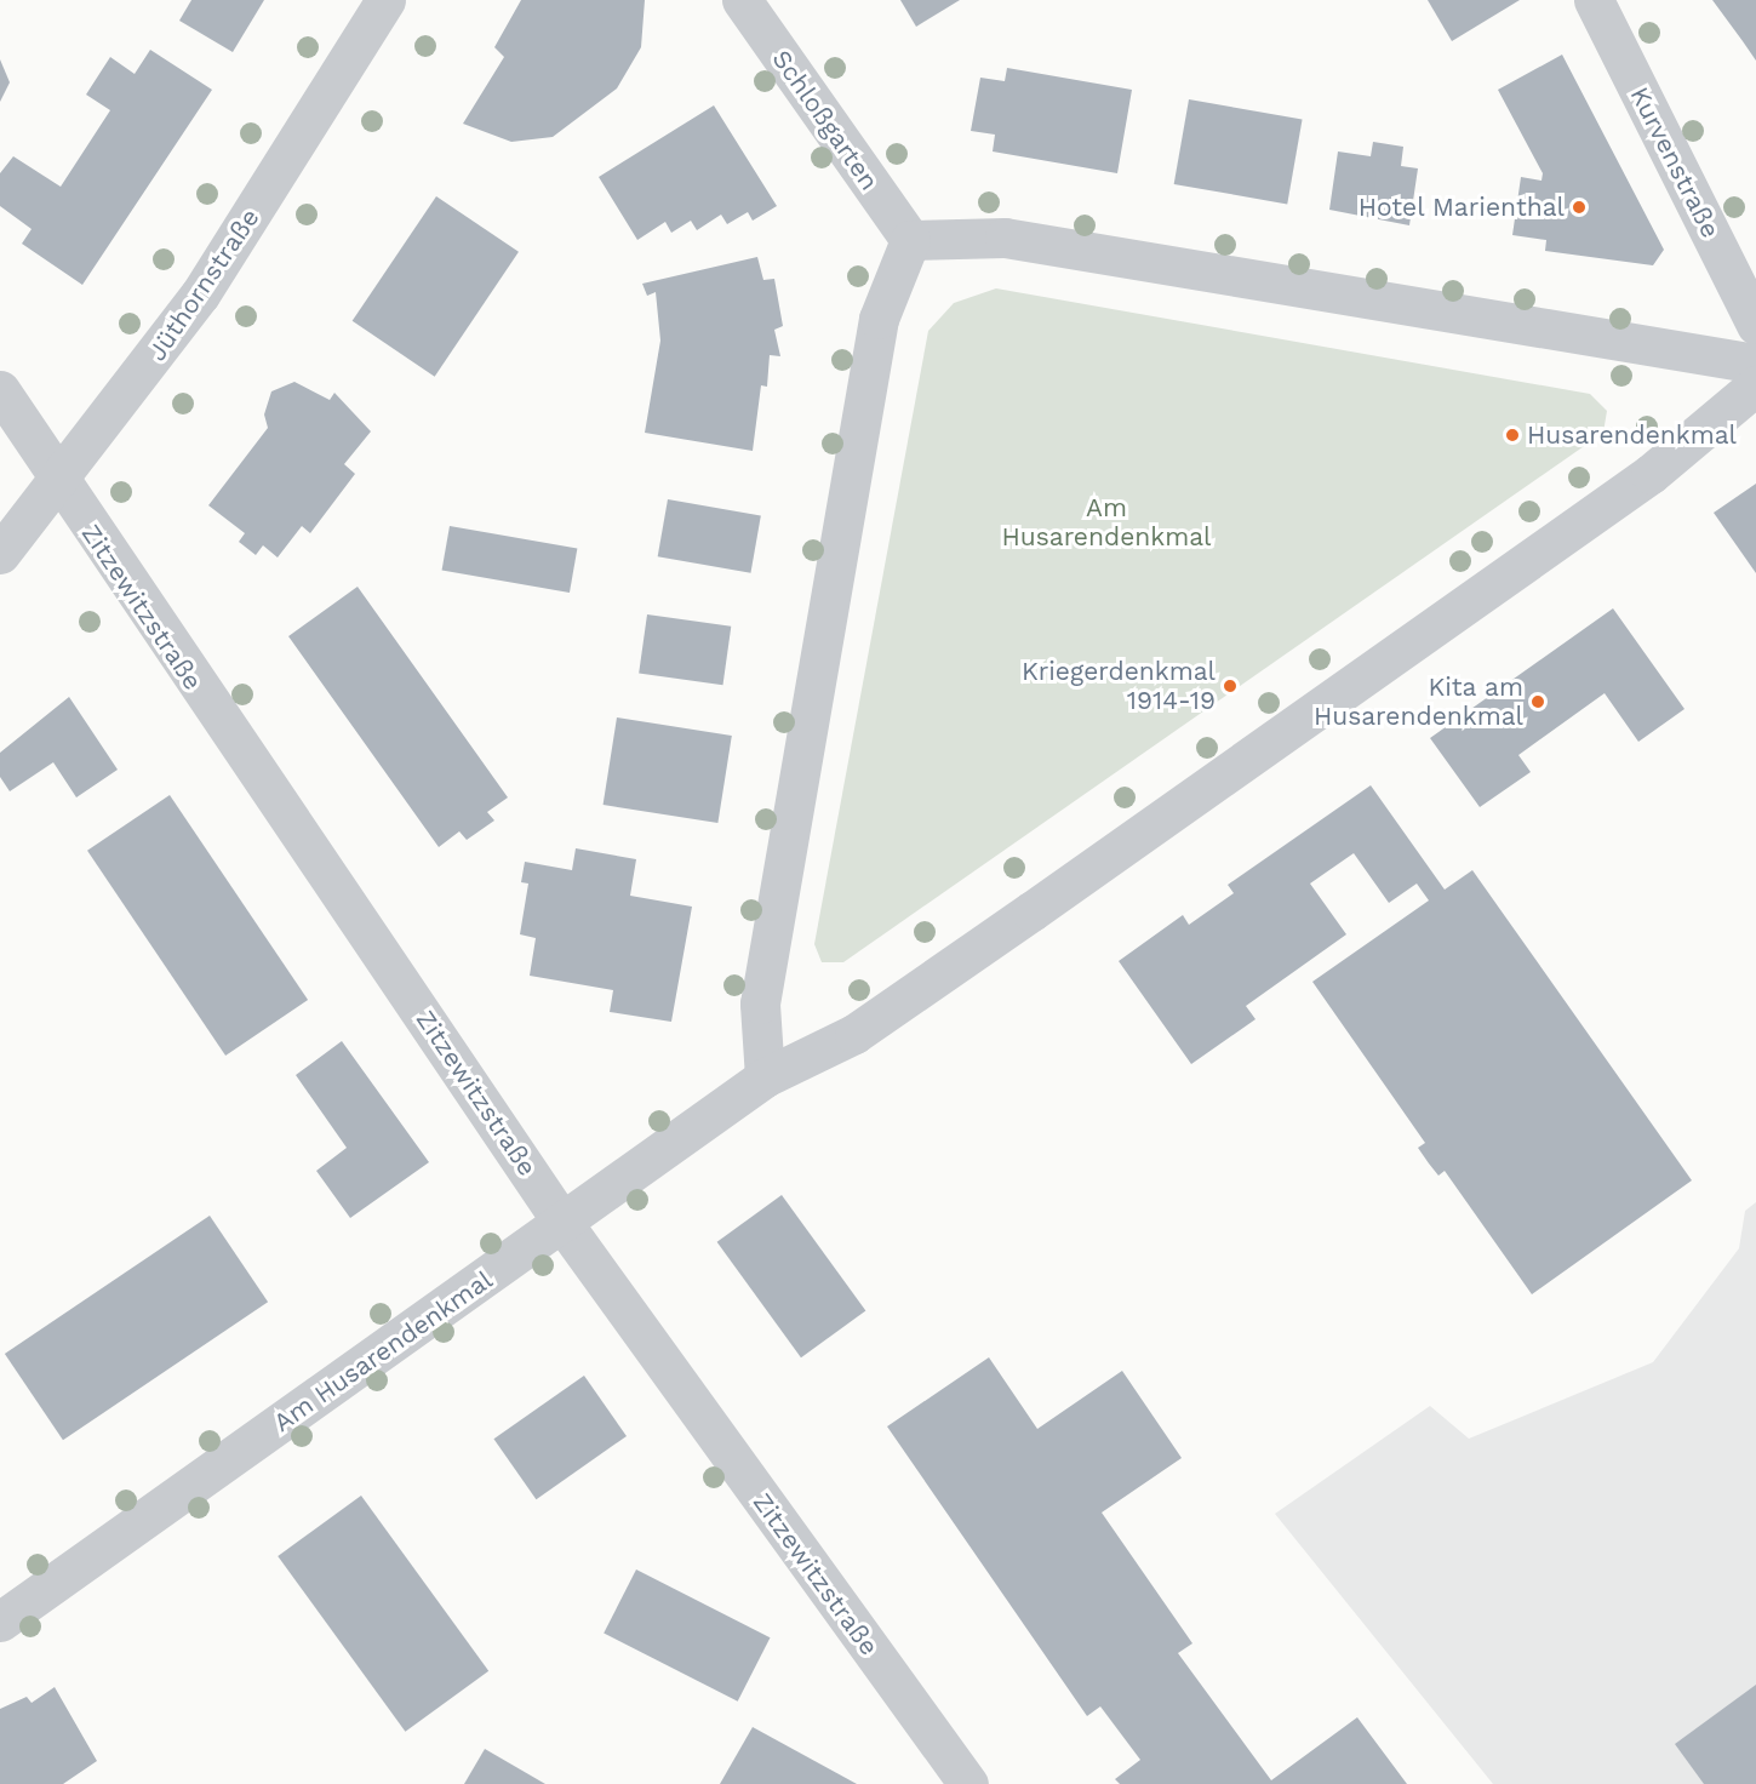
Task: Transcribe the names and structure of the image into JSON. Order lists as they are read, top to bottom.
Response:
{
  "streets": {
    "street": [
      "Schloßgarten",
      "Kurvenstraße",
      "Jüthornstraße",
      "Zitzewitzstraße",
      "Am Husarendenkmal"
    ]
  },
  "crossings": [
    ["Jüthornstraße", "Zitzewitzstraße"],
    ["Zitzewitzstraße", "Am Husarendenkmal"]
  ],
  "parks": ["Am Husarendenkmal"],
  "places": [
    "Hotel Marienthal",
    "Husarendenkmal",
    "Kriegerdenkmal 1914-19",
    "Kita am Husarendenkmal"
  ]
}
